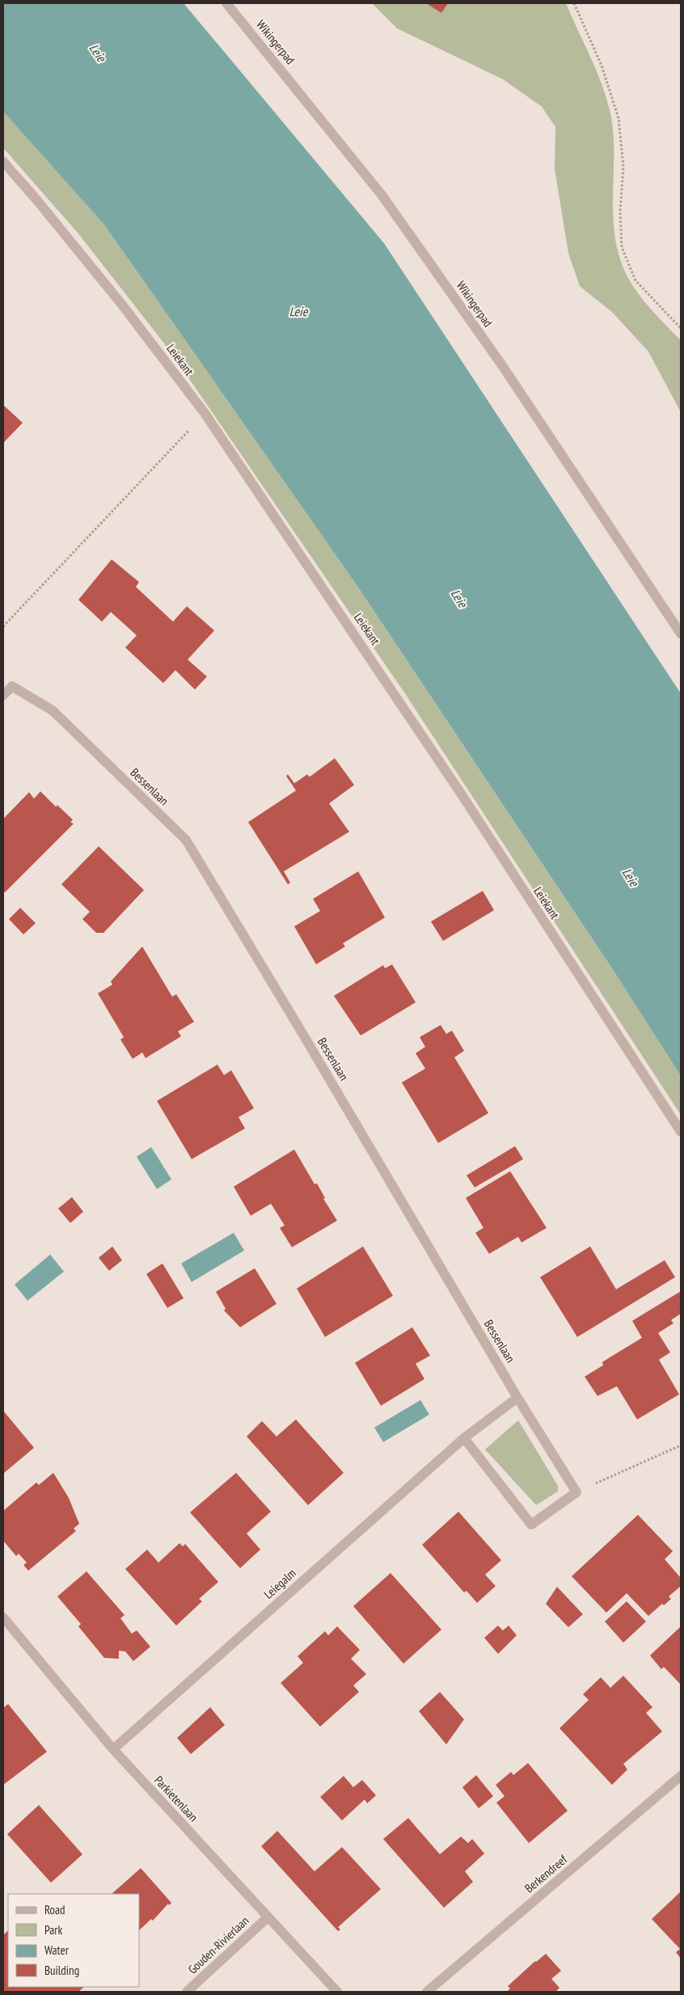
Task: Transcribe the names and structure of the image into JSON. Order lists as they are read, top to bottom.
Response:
{
  "streets": {
    "street": [
      "Wikingerpad",
      "Leiekant",
      "Bessenlaan",
      "Leiegalm",
      "Parkietenlaan",
      "Berkendreef",
      "Gouden-Rivierlaan"
    ]
  },
  "crossings": [
    ["Bessenlaan", "Leiegalm"],
    ["Leiegalm", "Parkietenlaan"],
    ["Parkietenlaan", "Gouden-Rivierlaan"]
  ],
  "water": ["Leie"],
  "legend": [
    "Road",
    "Park",
    "Water",
    "Building"
  ]
}
